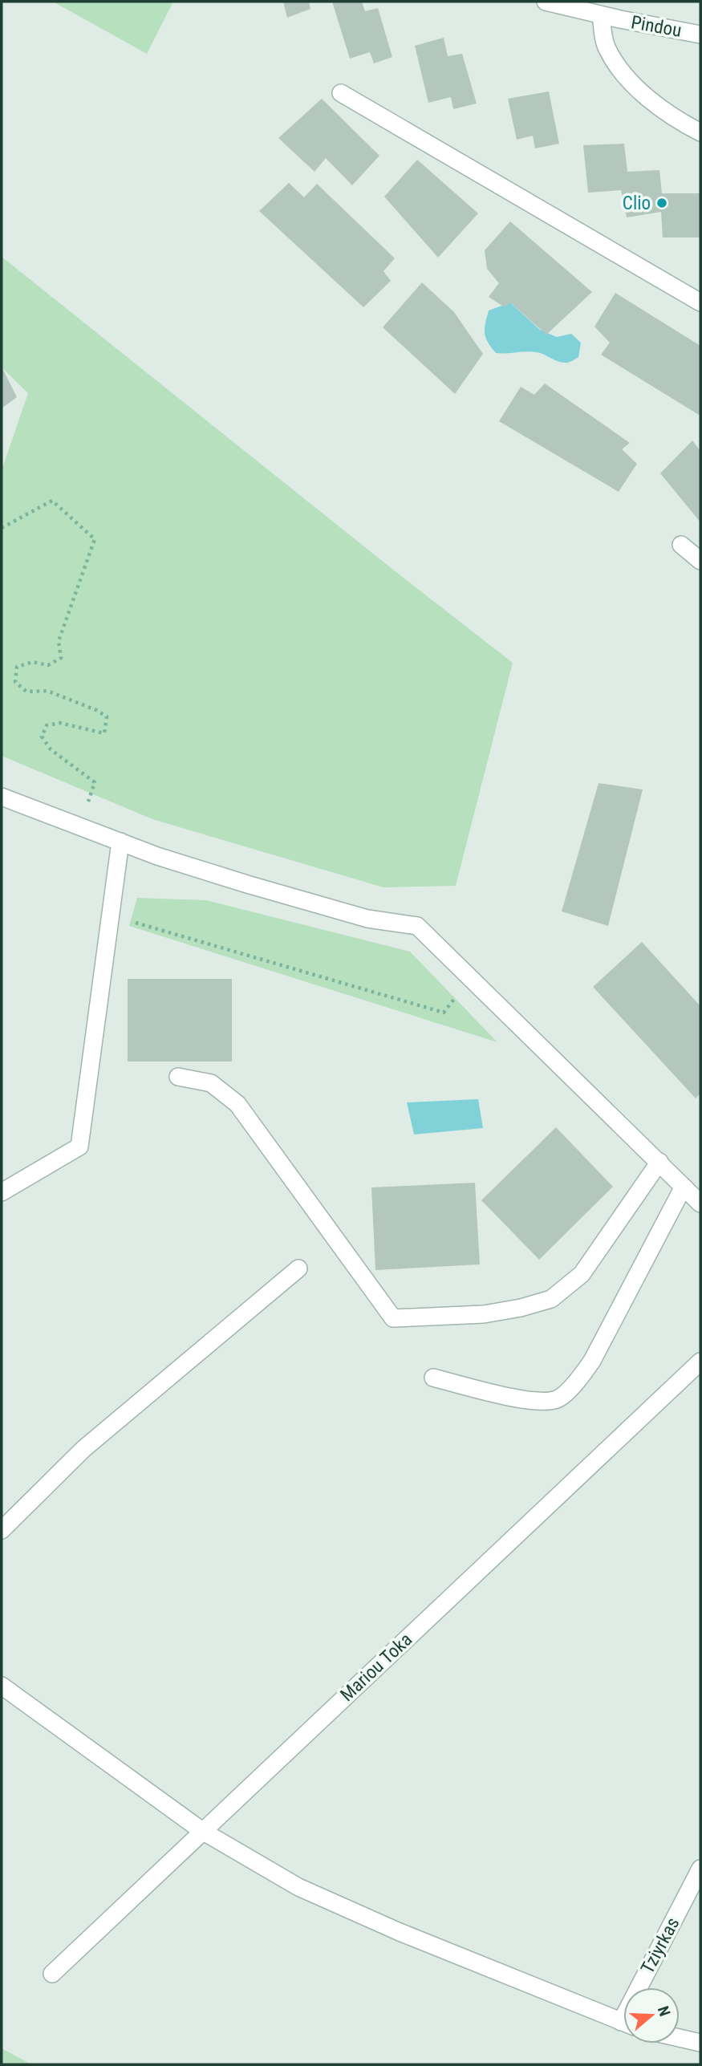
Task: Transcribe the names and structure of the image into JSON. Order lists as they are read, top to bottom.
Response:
{
  "streets": {
    "street": ["Pindou", "Mariou Toka", "Tziyrkas"]
  },
  "places": ["Clio"],
  "north": "right"
}
